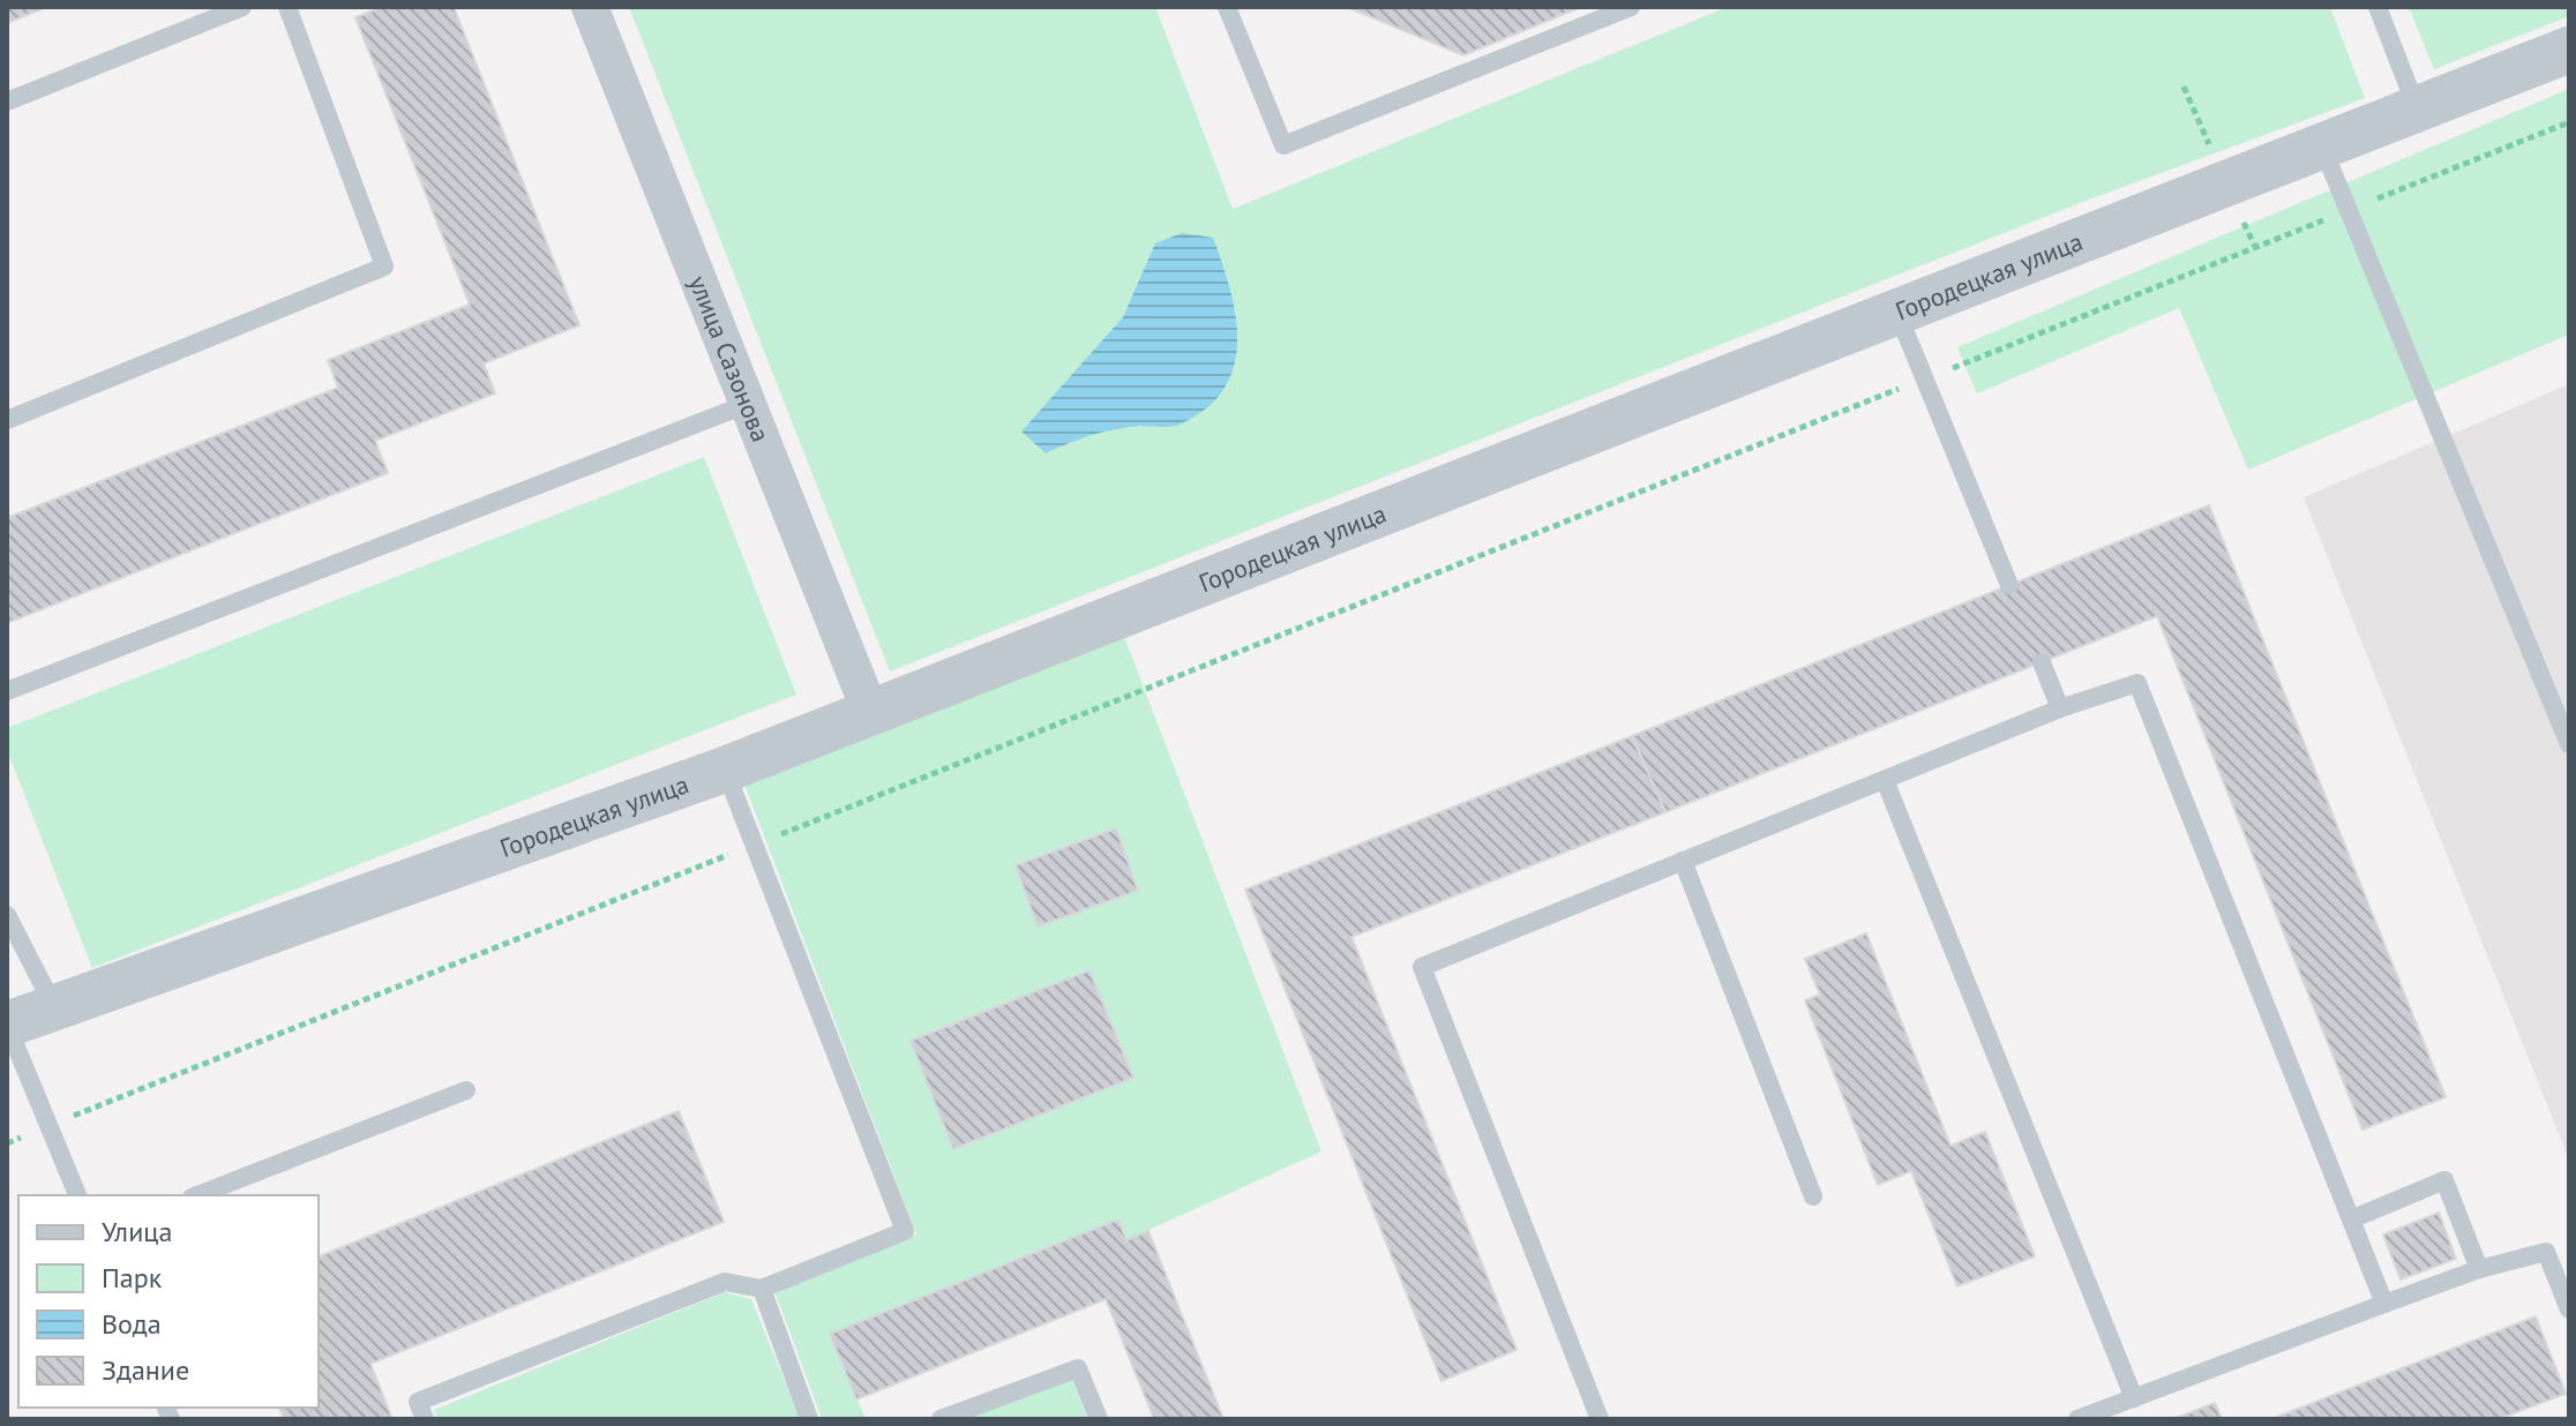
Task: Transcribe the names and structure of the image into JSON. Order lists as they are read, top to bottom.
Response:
{
  "streets": {
    "street": ["Городецкая улица", "улица Сазонова"]
  },
  "crossings": [
    ["Городецкая улица", "улица Сазонова"]
  ],
  "legend": [
    "Улица",
    "Парк",
    "Вода",
    "Здание"
  ]
}
